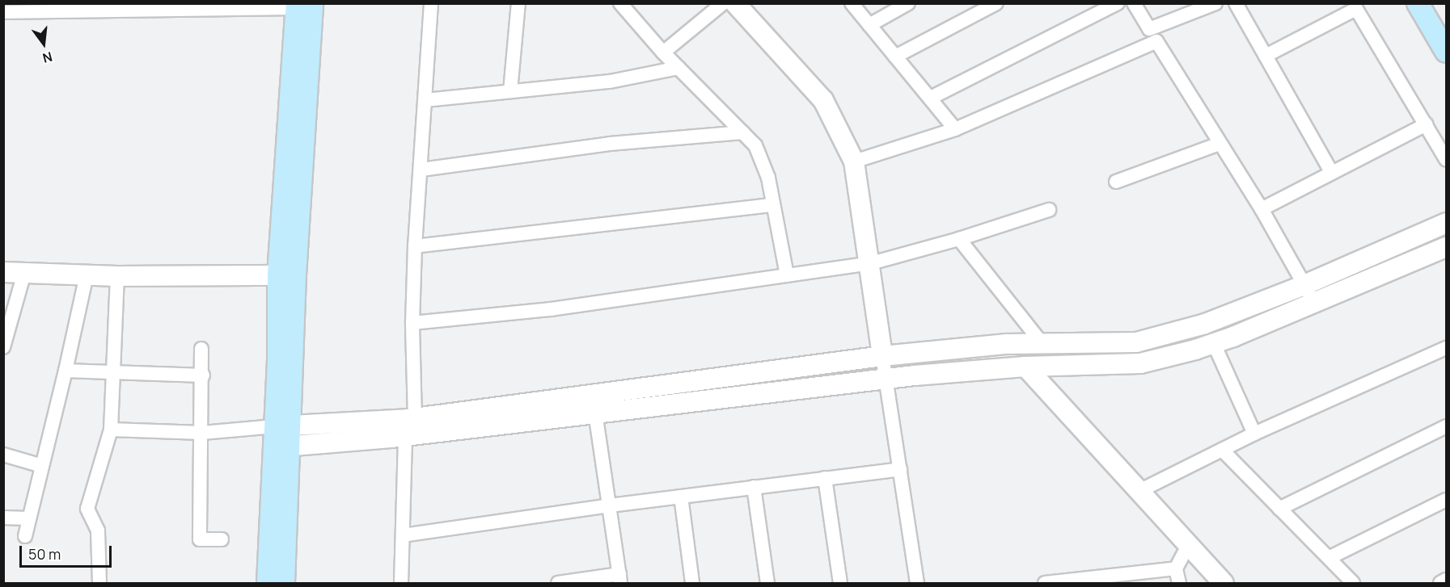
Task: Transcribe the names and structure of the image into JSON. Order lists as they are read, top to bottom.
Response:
{
  "scale_bar": "50 m",
  "north": "bottom"
}
